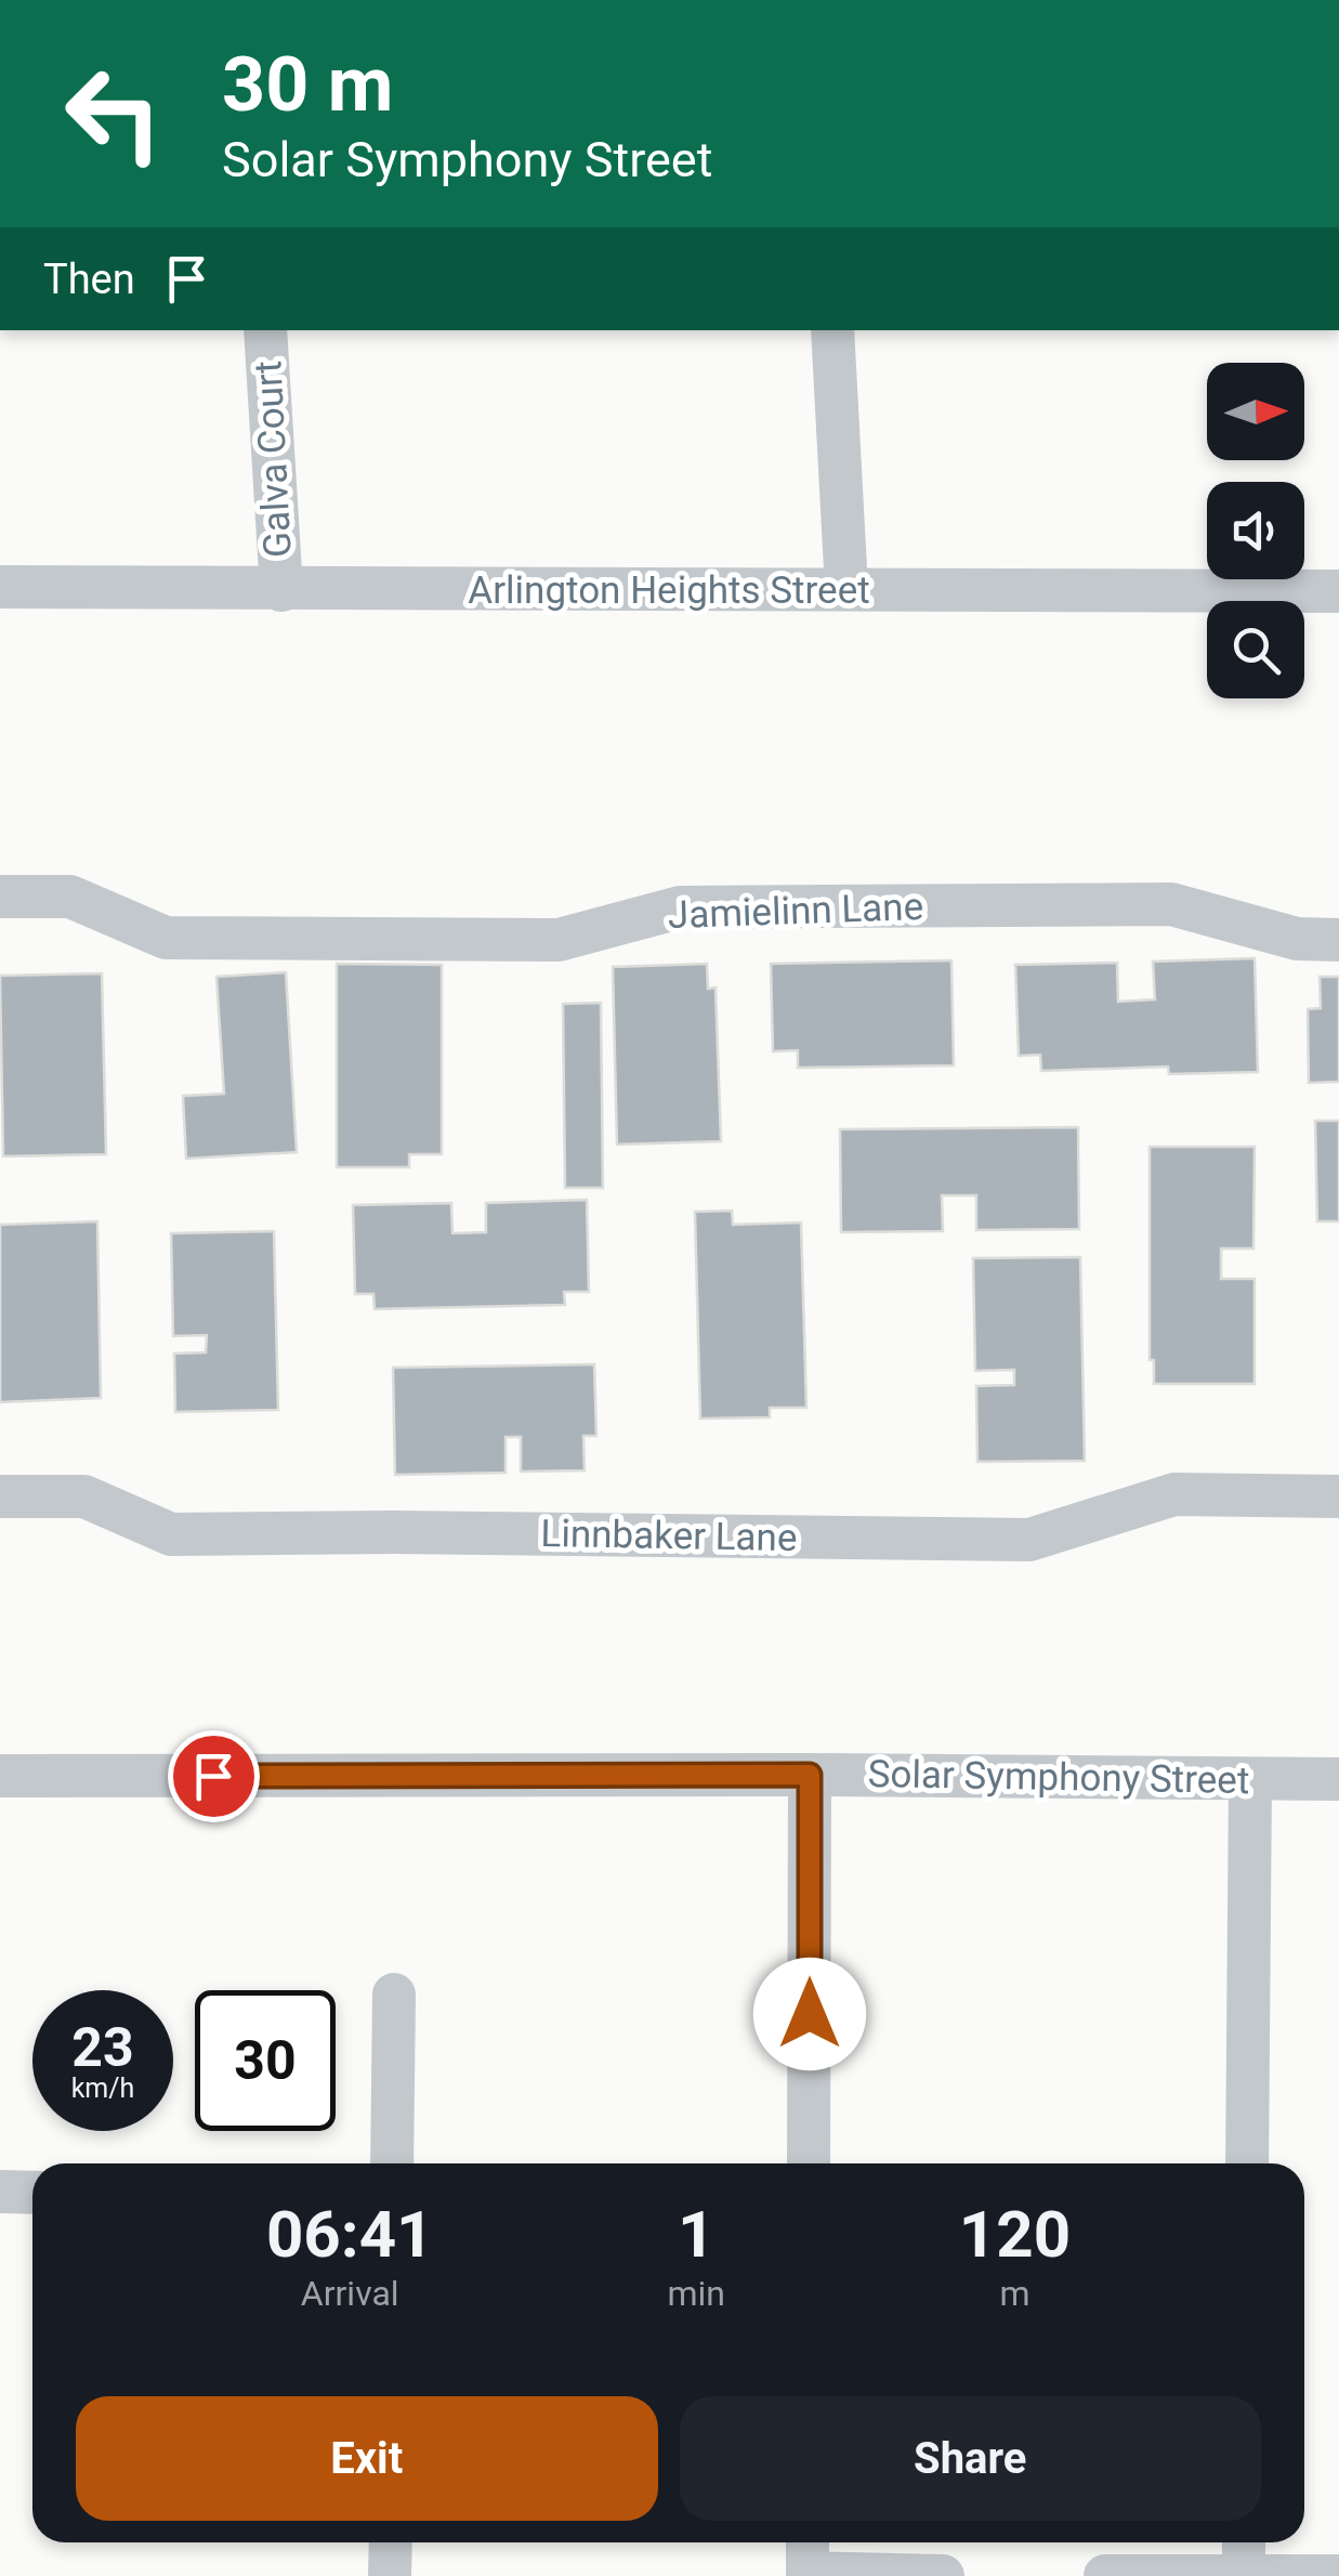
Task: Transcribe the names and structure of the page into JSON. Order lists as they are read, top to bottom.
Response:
{
  "streets": {
    "street": [
      "Galva Court",
      "Arlington Heights Street",
      "Jamielinn Lane",
      "Linnbaker Lane",
      "Solar Symphony Street"
    ]
  },
  "crossings": [
    ["Galva Court", "Arlington Heights Street"]
  ],
  "north": "right",
  "page": {
    "turn": ["30 m", "Solar Symphony Street"],
    "then": "Then",
    "speed": "23 km/h",
    "limit": "30",
    "eta": [
      "06:41",
      "Arrival",
      "1",
      "min",
      "120",
      "m"
    ],
    "buttons": ["Exit", "Share"]
  }
}
